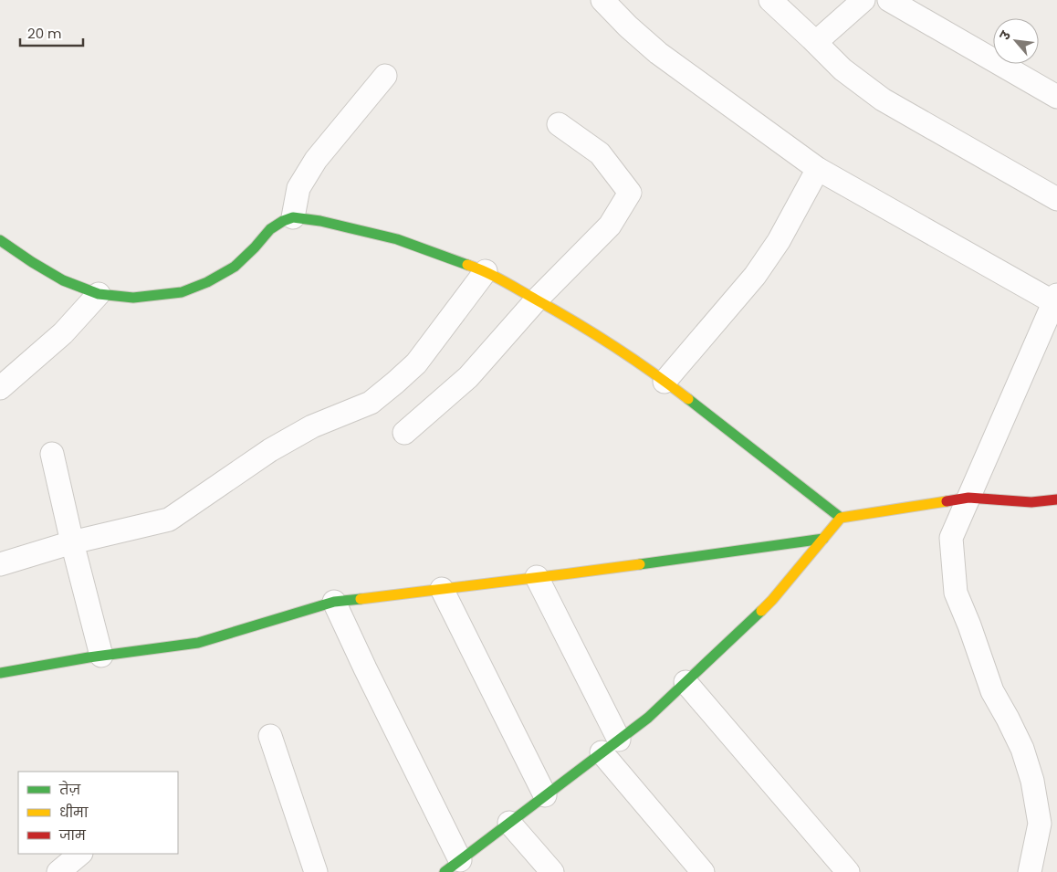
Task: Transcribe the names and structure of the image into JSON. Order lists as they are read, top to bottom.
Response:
{
  "legend": ["तेज़", "धीमा", "जाम"],
  "scale_bar": "20 m",
  "north": "top left"
}
